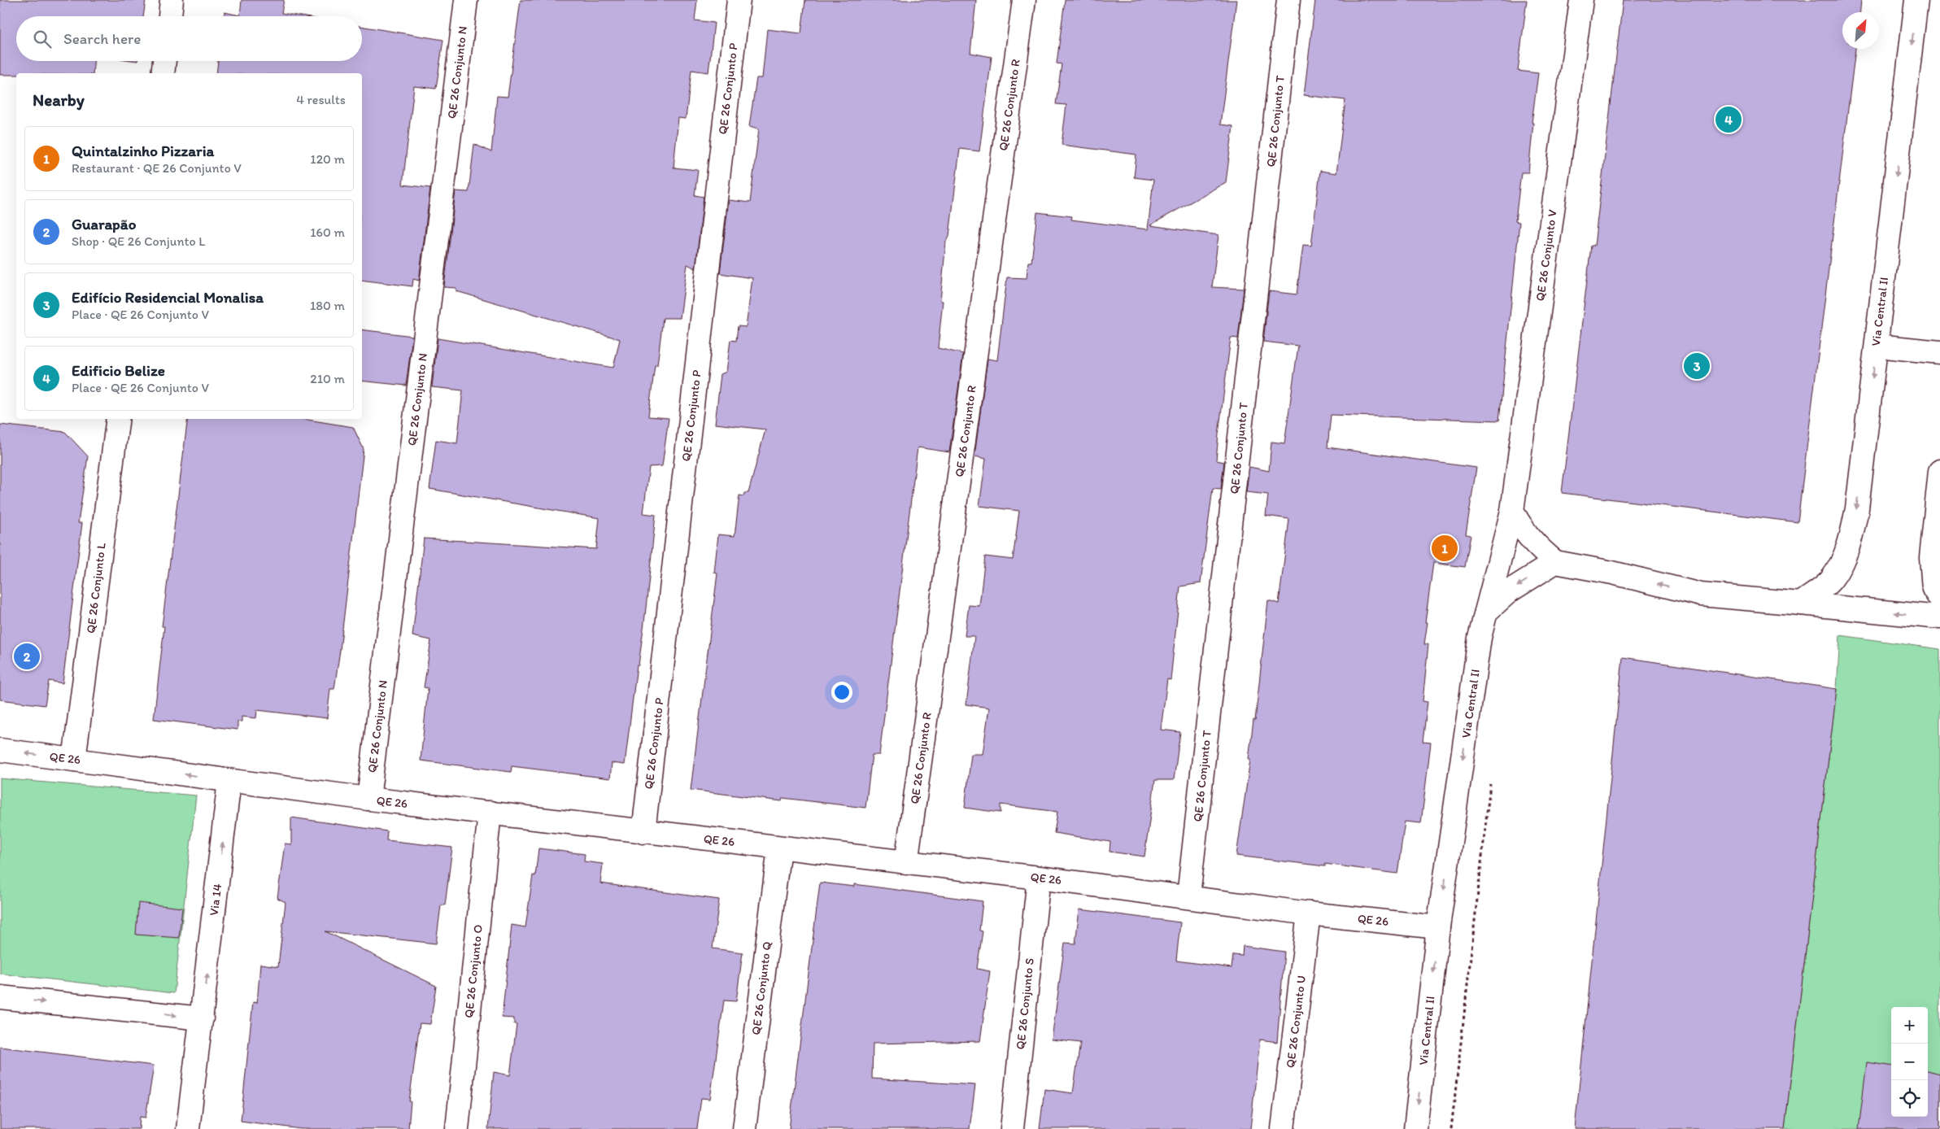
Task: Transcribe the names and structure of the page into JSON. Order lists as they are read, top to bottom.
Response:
{
  "streets": {
    "street": [
      "QE 26 Conjunto N",
      "QE 26 Conjunto P",
      "QE 26 Conjunto R",
      "QE 26 Conjunto T",
      "QE 26 Conjunto V",
      "Via Central II",
      "QE 26 Conjunto L",
      "QE 26",
      "Via 14",
      "QE 26 Conjunto O",
      "QE 26 Conjunto Q",
      "QE 26 Conjunto S",
      "QE 26 Conjunto U"
    ]
  },
  "crossings": [
    ["QE 26 Conjunto N", "QE 26"],
    ["QE 26 Conjunto P", "QE 26"],
    ["QE 26 Conjunto R", "QE 26"],
    ["QE 26 Conjunto T", "QE 26"],
    ["QE 26 Conjunto V", "Via Central II"],
    ["Via Central II", "QE 26"],
    ["QE 26 Conjunto L", "QE 26"],
    ["QE 26", "Via 14"],
    ["QE 26", "QE 26 Conjunto O"],
    ["QE 26", "QE 26 Conjunto Q"],
    ["QE 26", "QE 26 Conjunto S"],
    ["QE 26", "QE 26 Conjunto U"]
  ],
  "one_way": ["Via Central II", "Via 14"],
  "north": "top right",
  "page": {
    "search": "Search here",
    "heading": ["Nearby", "4 results"],
    "pins": [
      "4",
      "3",
      "1",
      "2"
    ],
    "list": [
      {
        "mark": "1",
        "name": "Quintalzinho Pizzaria",
        "note": "Restaurant · QE 26 Conjunto V",
        "value": "120 m"
      },
      {
        "mark": "2",
        "name": "Guarapão",
        "note": "Shop · QE 26 Conjunto L",
        "value": "160 m"
      },
      {
        "mark": "3",
        "name": "Edifício Residencial Monalisa",
        "note": "Place · QE 26 Conjunto V",
        "value": "180 m"
      },
      {
        "mark": "4",
        "name": "Edificio Belize",
        "note": "Place · QE 26 Conjunto V",
        "value": "210 m"
      }
    ],
    "map_buttons": ["+", "−"]
  }
}
